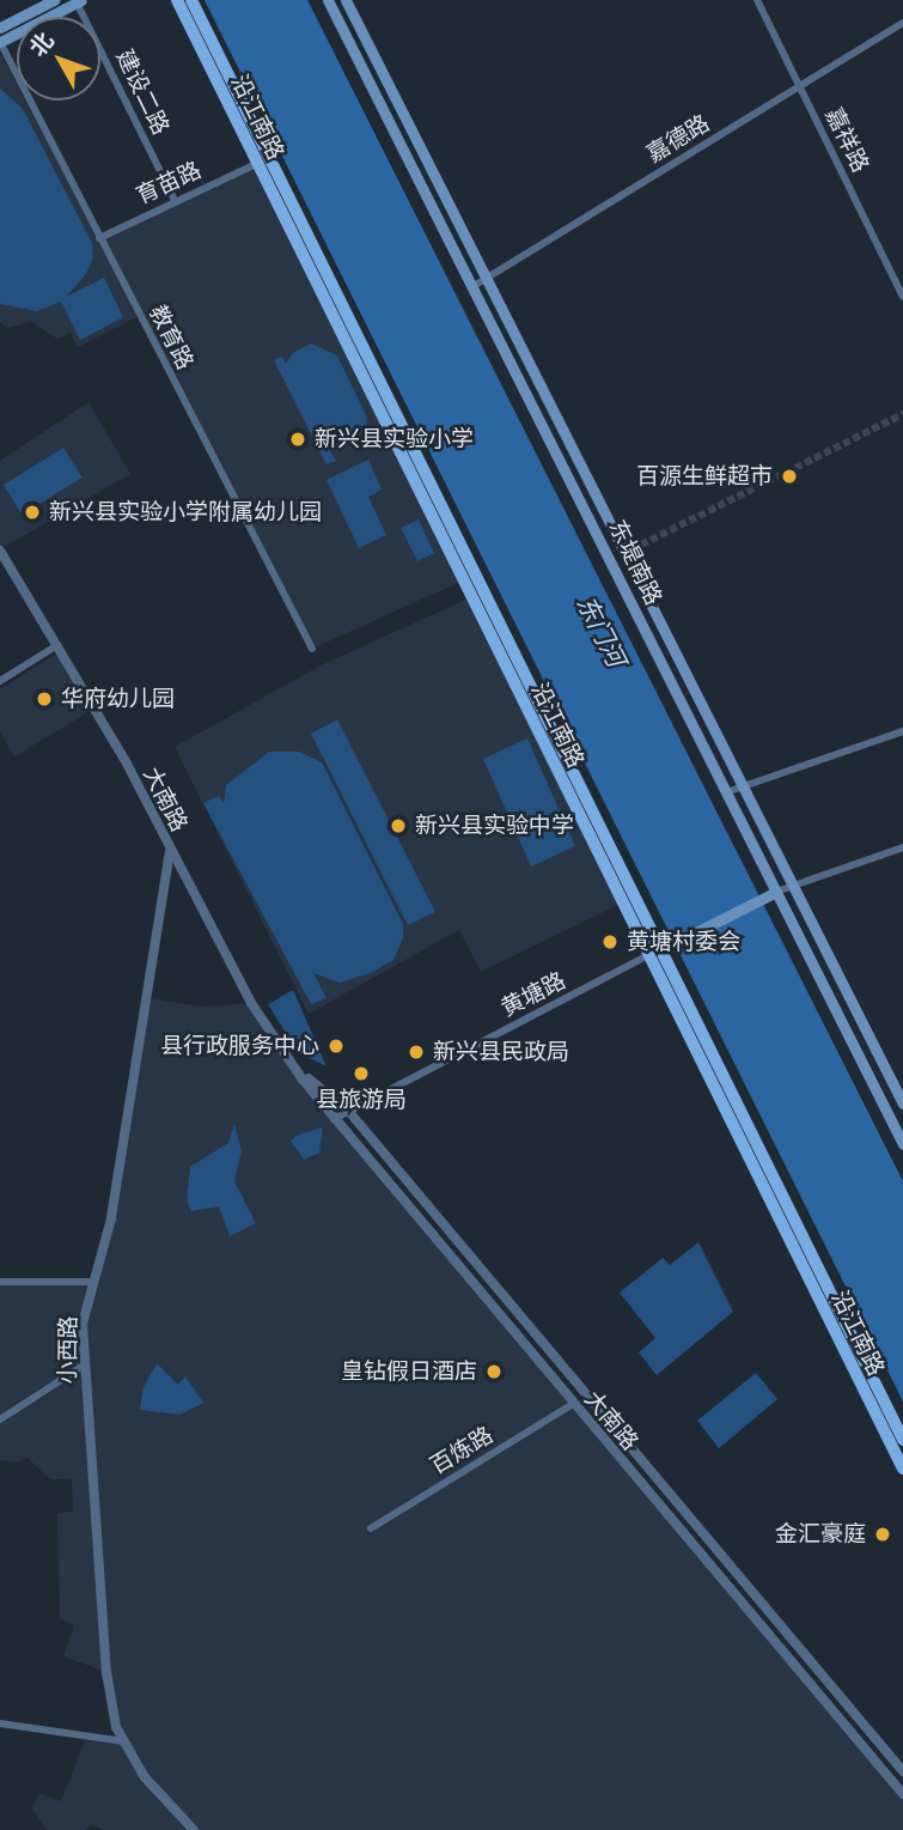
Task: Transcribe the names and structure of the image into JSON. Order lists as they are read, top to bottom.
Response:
{
  "streets": {
    "main road": ["沿江南路", "东堤南路"],
    "street": [
      "建设二路",
      "嘉德路",
      "嘉祥路",
      "育苗路",
      "教育路",
      "大南路",
      "黄塘路",
      "小西路",
      "百炼路"
    ]
  },
  "crossings": [
    ["建设二路", "育苗路"],
    ["沿江南路", "育苗路"],
    ["沿江南路", "黄塘路"],
    ["嘉德路", "嘉祥路"],
    ["嘉德路", "东堤南路"],
    ["育苗路", "教育路"],
    ["大南路", "黄塘路"],
    ["大南路", "小西路"],
    ["大南路", "百炼路"]
  ],
  "water": ["东门河"],
  "places": [
    "新兴县实验小学",
    "百源生鲜超市",
    "新兴县实验小学附属幼儿园",
    "华府幼儿园",
    "新兴县实验中学",
    "黄塘村委会",
    "县行政服务中心",
    "新兴县民政局",
    "县旅游局",
    "皇钻假日酒店",
    "金汇豪庭"
  ],
  "north": "top left"
}
